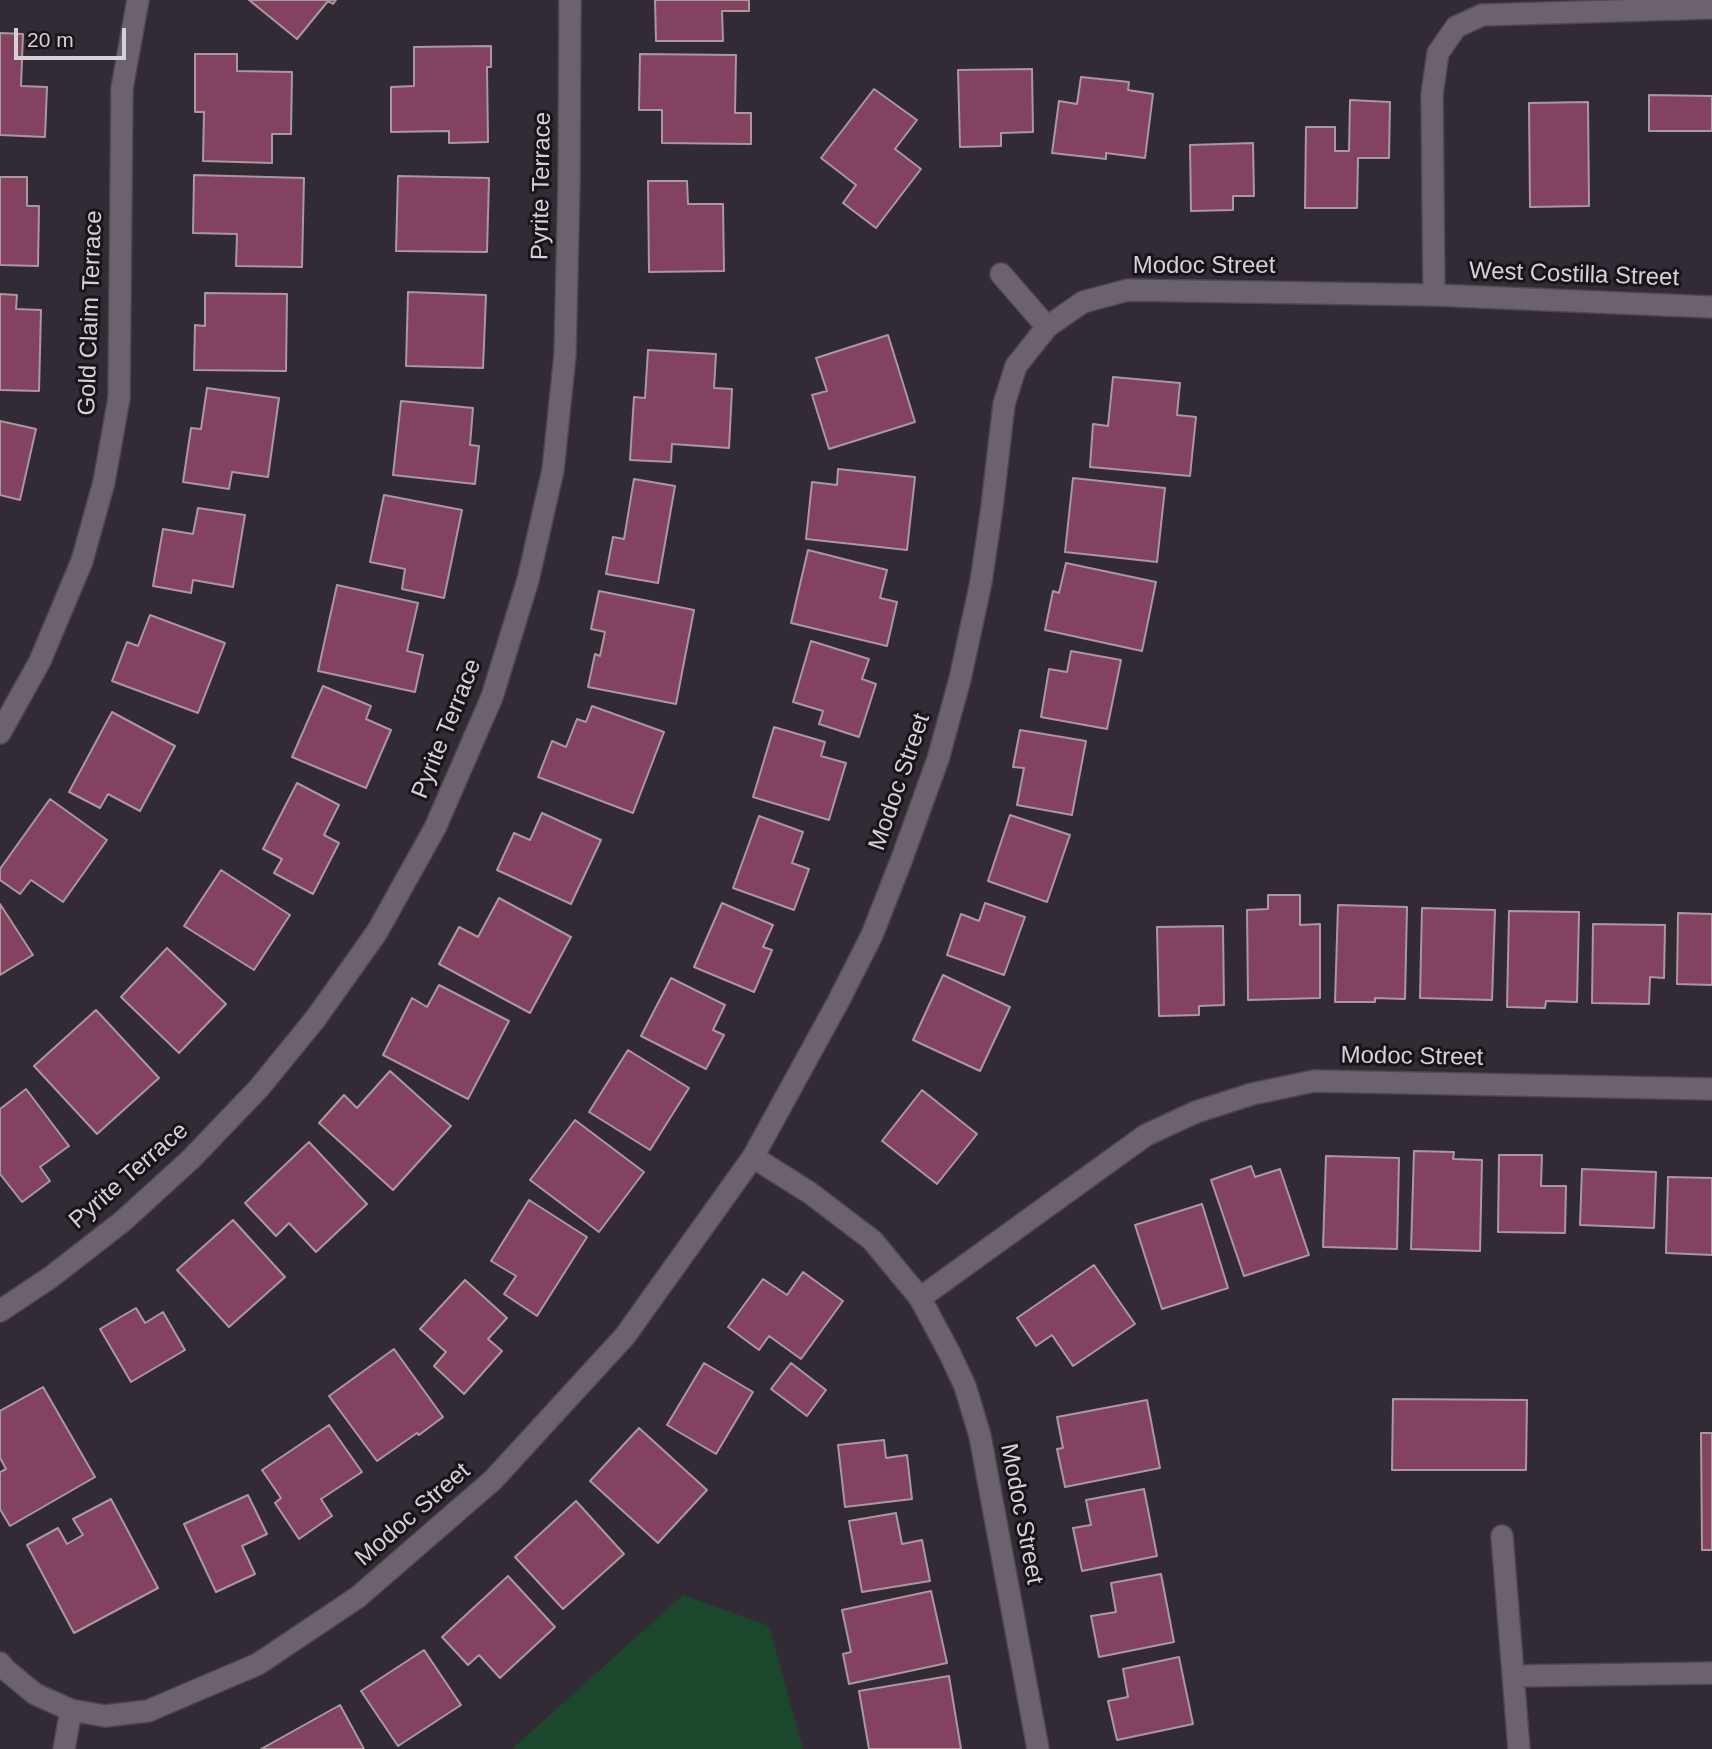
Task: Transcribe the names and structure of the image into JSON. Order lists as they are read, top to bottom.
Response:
{
  "streets": {
    "street": [
      "Pyrite Terrace",
      "Modoc Street",
      "West Costilla Street",
      "Gold Claim Terrace"
    ]
  },
  "crossings": [
    ["Modoc Street", "West Costilla Street"]
  ],
  "scale_bar": "20 m"
}
